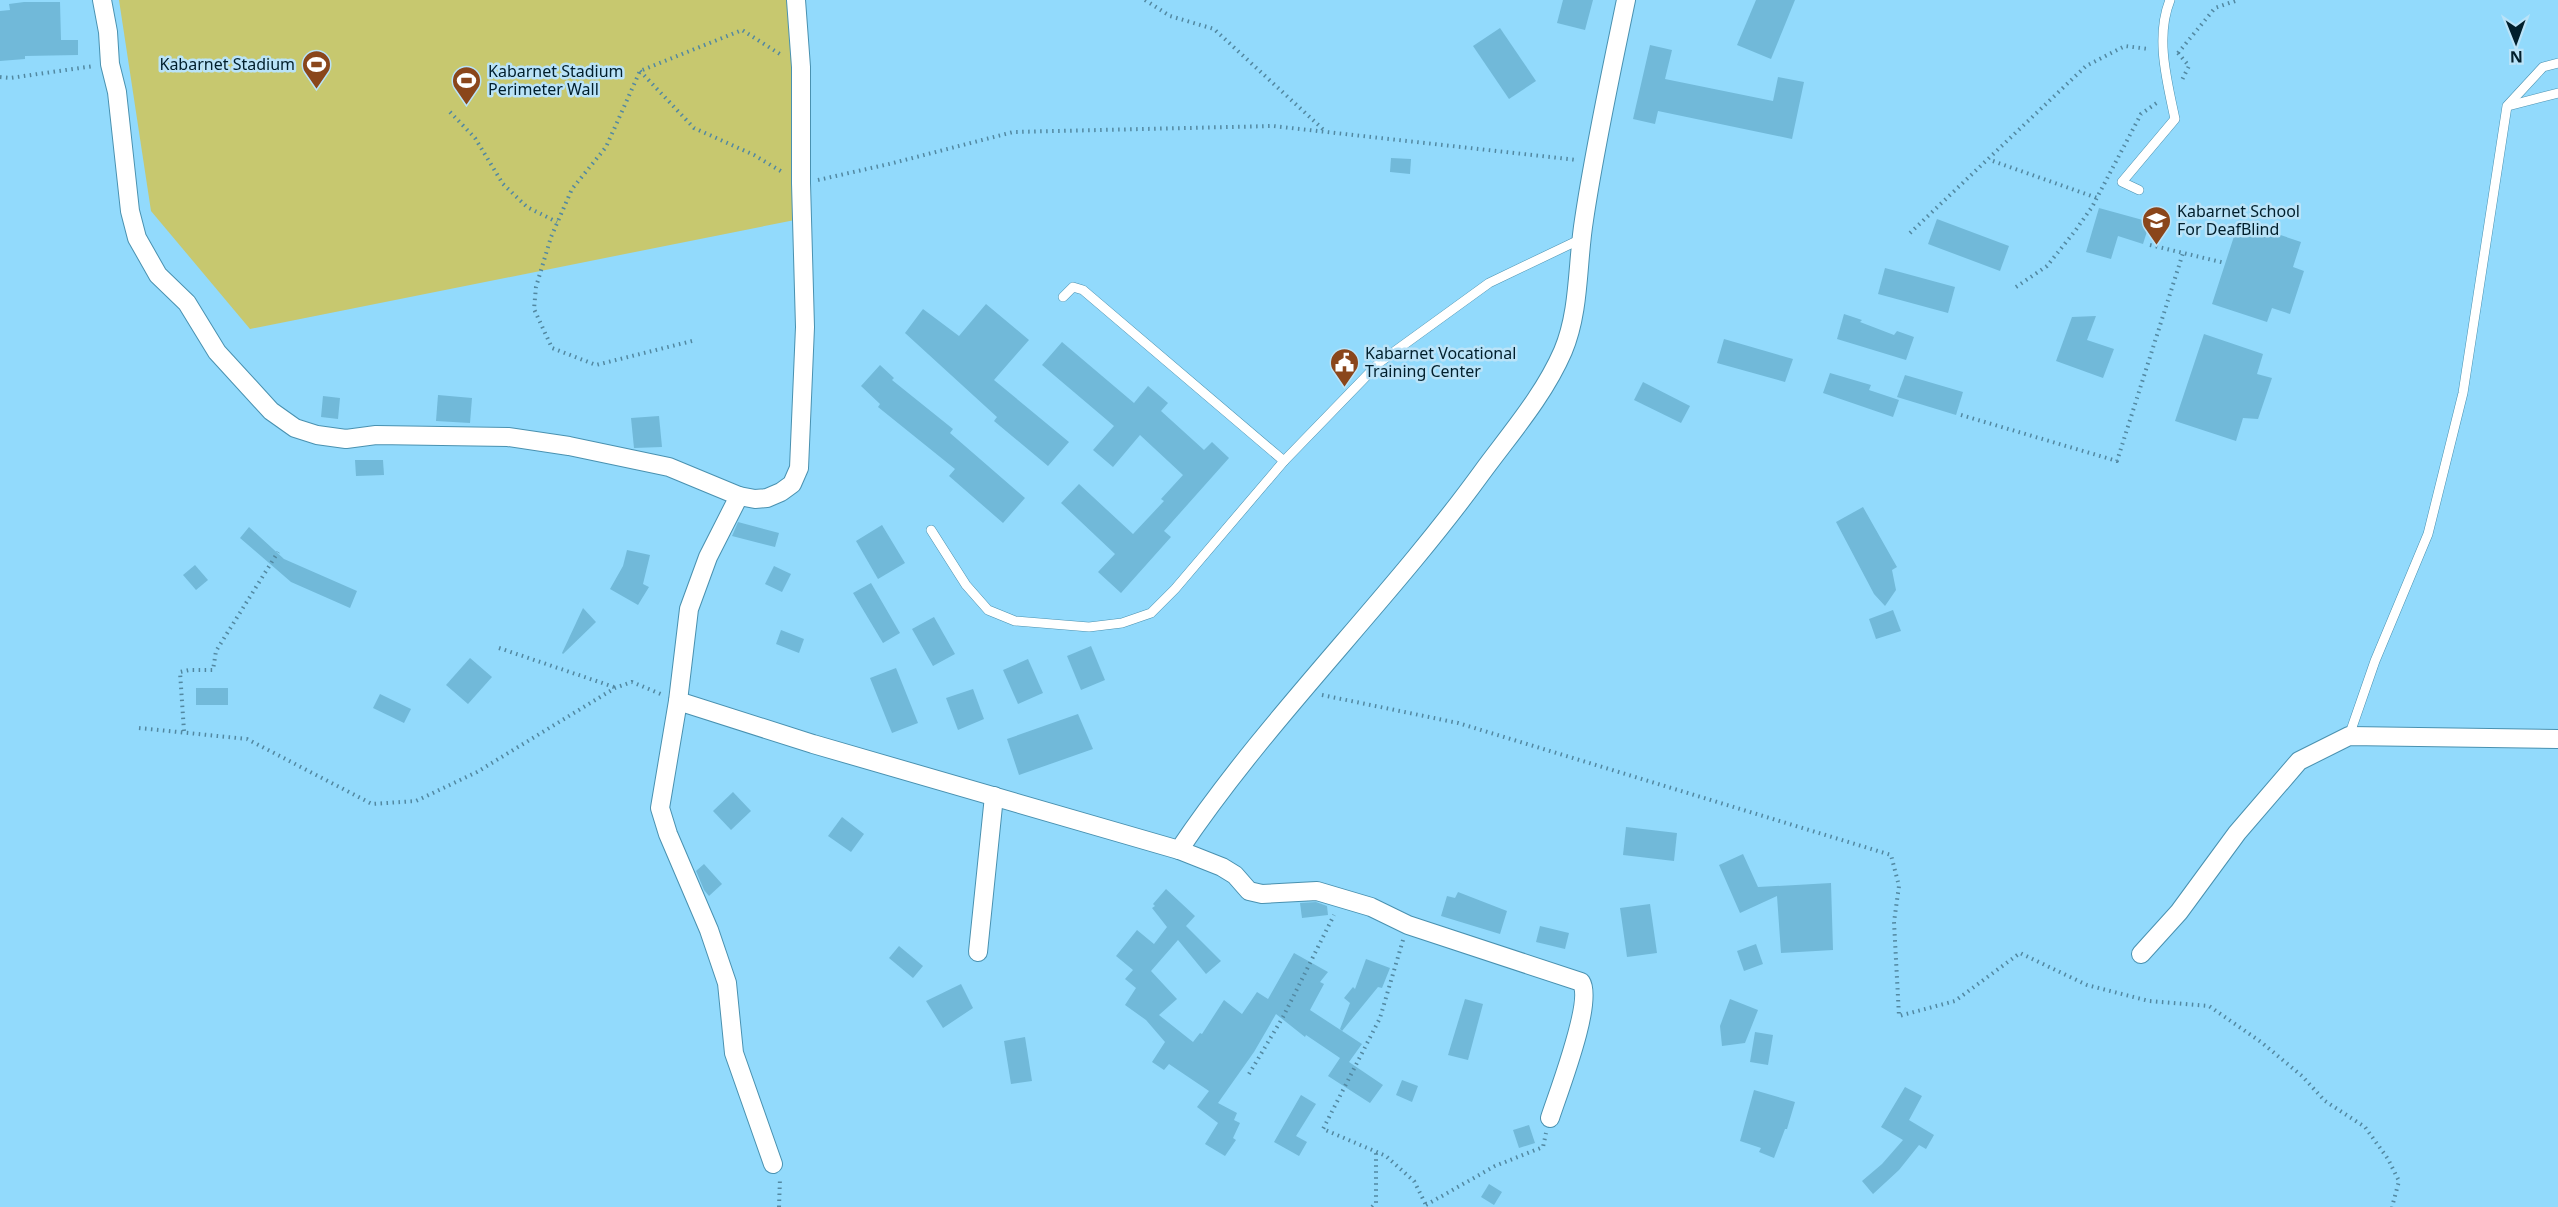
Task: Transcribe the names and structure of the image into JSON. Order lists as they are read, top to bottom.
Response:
{
  "places": {
    "sports": ["Kabarnet Stadium", "Kabarnet Stadium Perimeter Wall"],
    "school or university": ["Kabarnet School For DeafBlind"],
    "public building": ["Kabarnet Vocational Training Center"]
  },
  "north": "bottom"
}
